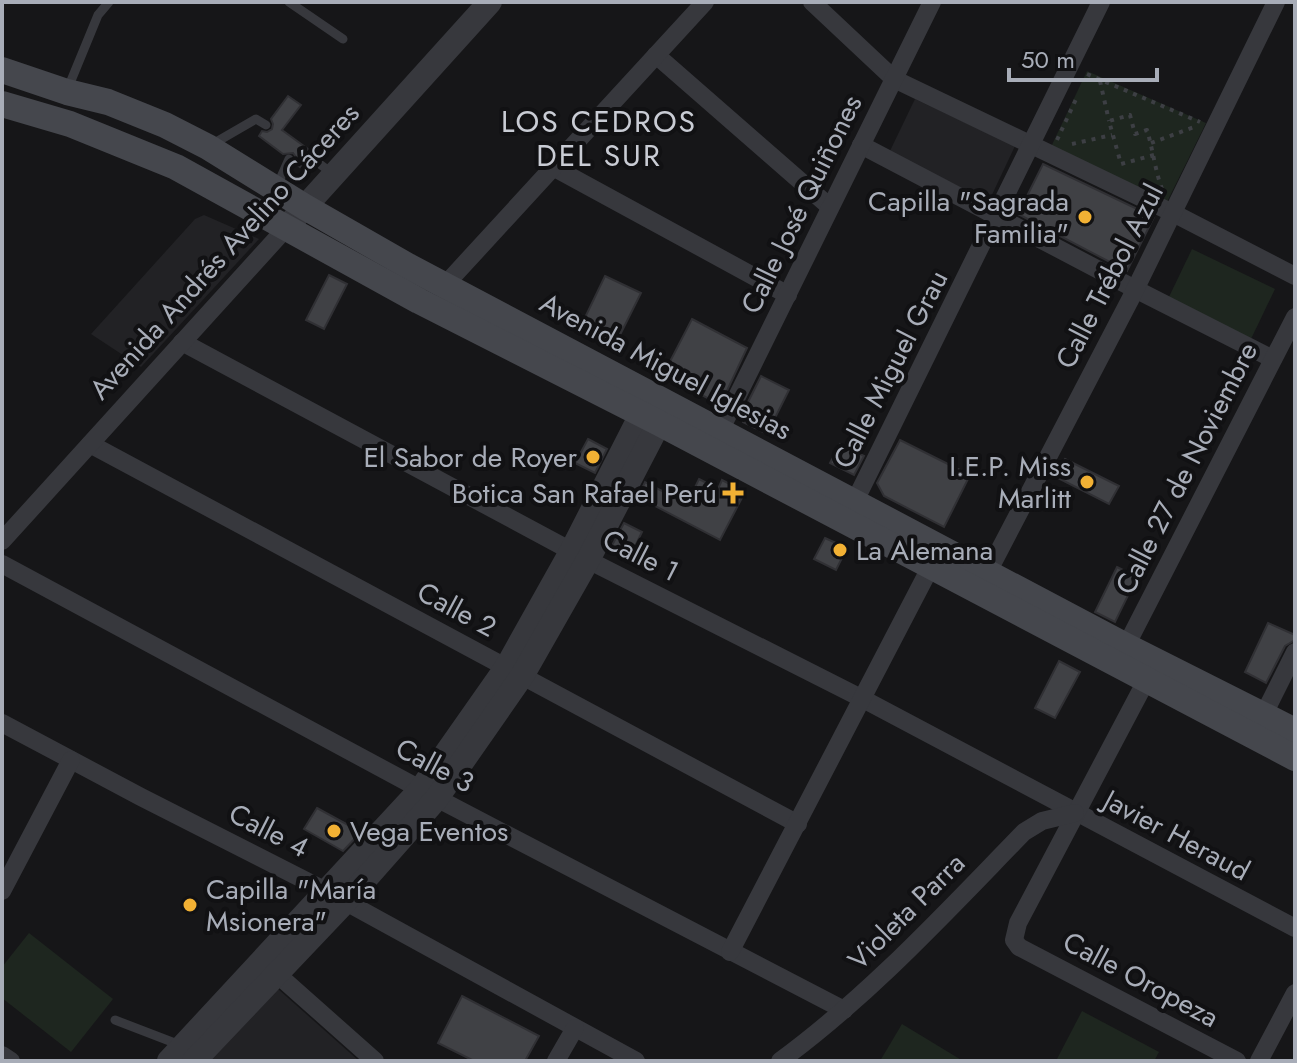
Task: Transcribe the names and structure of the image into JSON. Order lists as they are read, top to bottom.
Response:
{
  "streets": {
    "main road": ["Avenida Miguel Iglesias"],
    "street": [
      "Calle José Quiñones",
      "Avenida Andrés Avelino Cáceres",
      "Calle Trébol Azul",
      "Calle Miguel Grau",
      "Calle 27 de Noviembre",
      "Calle 1",
      "Calle 2",
      "Calle 3",
      "Calle 4",
      "Javier Heraud",
      "Violeta Parra",
      "Calle Oropeza"
    ]
  },
  "crossings": [
    ["Calle José Quiñones", "Avenida Miguel Iglesias"],
    ["Avenida Andrés Avelino Cáceres", "Avenida Miguel Iglesias"],
    ["Avenida Andrés Avelino Cáceres", "Calle 1"],
    ["Avenida Andrés Avelino Cáceres", "Calle 2"],
    ["Calle Trébol Azul", "Avenida Miguel Iglesias"],
    ["Avenida Miguel Iglesias", "Calle Miguel Grau"],
    ["Avenida Miguel Iglesias", "Calle 27 de Noviembre"],
    ["Calle 1", "Javier Heraud"],
    ["Calle 1", "Violeta Parra"],
    ["Calle 1", "Calle Oropeza"],
    ["Calle 3", "Violeta Parra"],
    ["Javier Heraud", "Violeta Parra"],
    ["Javier Heraud", "Calle Oropeza"],
    ["Violeta Parra", "Calle Oropeza"]
  ],
  "districts": ["LOS CEDROS DEL SUR"],
  "places": {
    "other": [
      "Capilla \"Sagrada Familia\"",
      "El Sabor de Royer",
      "I.E.P. Miss Marlitt",
      "La Alemana",
      "Vega Eventos",
      "Capilla \"María Msionera\""
    ],
    "health": ["Botica San Rafael Perú"]
  },
  "scale_bar": "50 m"
}
